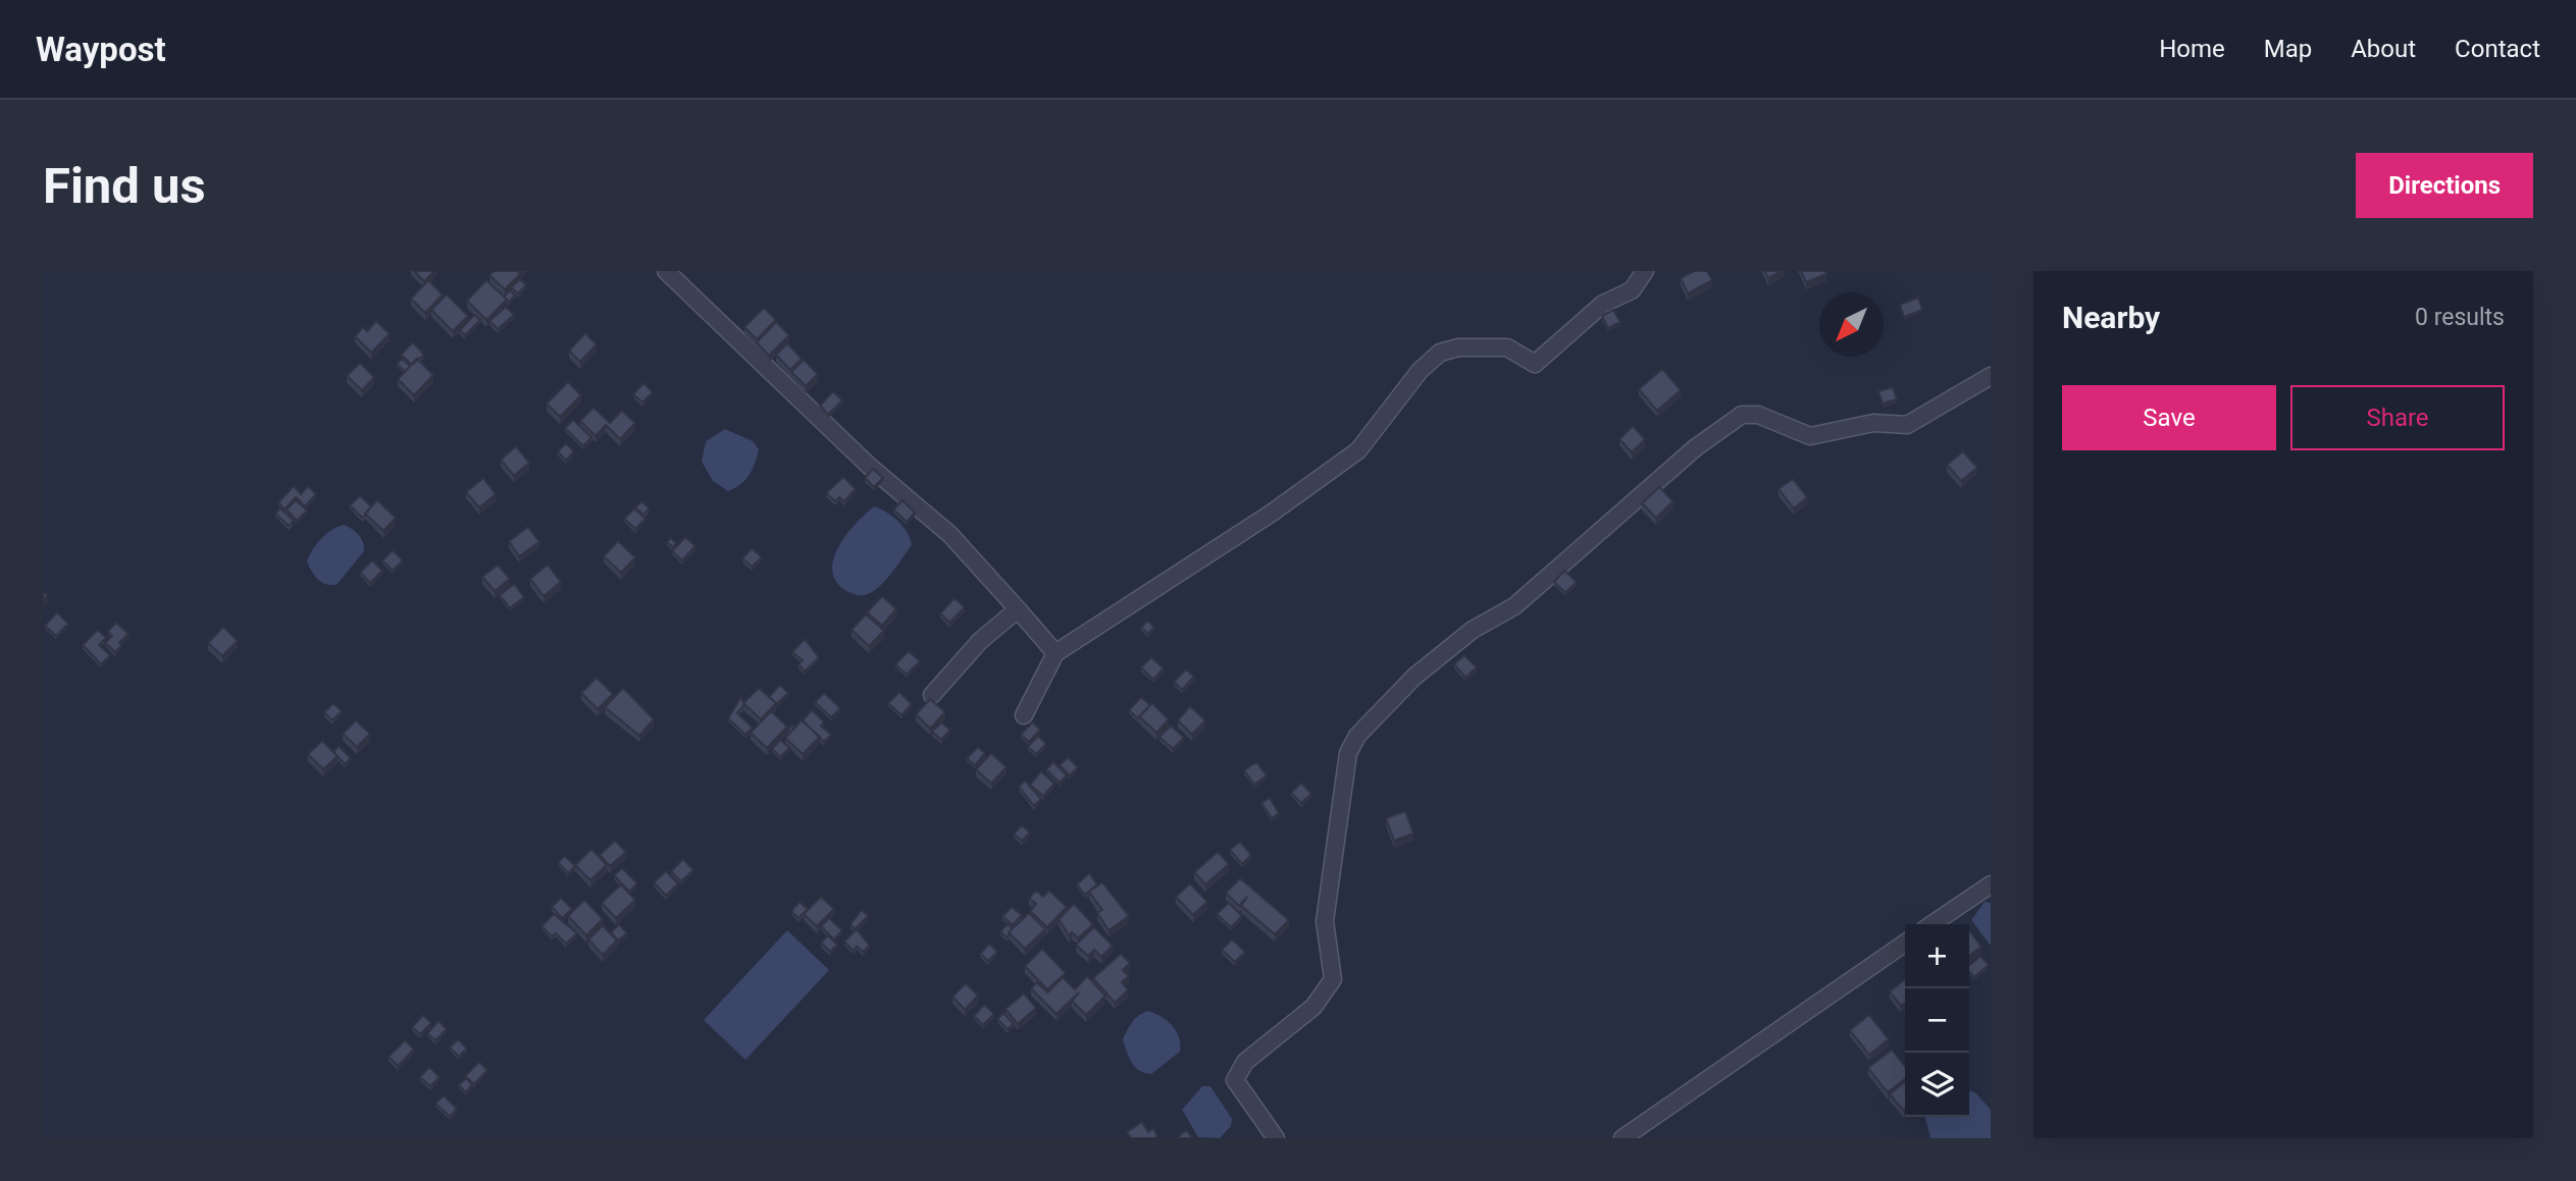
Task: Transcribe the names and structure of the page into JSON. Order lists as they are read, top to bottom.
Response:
{
  "north": "bottom left",
  "page": {
    "header": "Waypost",
    "nav": [
      "Home",
      "Map",
      "About",
      "Contact"
    ],
    "buttons": [
      "Directions",
      ["Save", "Share"]
    ],
    "title": "Find us",
    "heading": ["Nearby", "0 results"],
    "map_buttons": ["+", "−"]
  }
}
